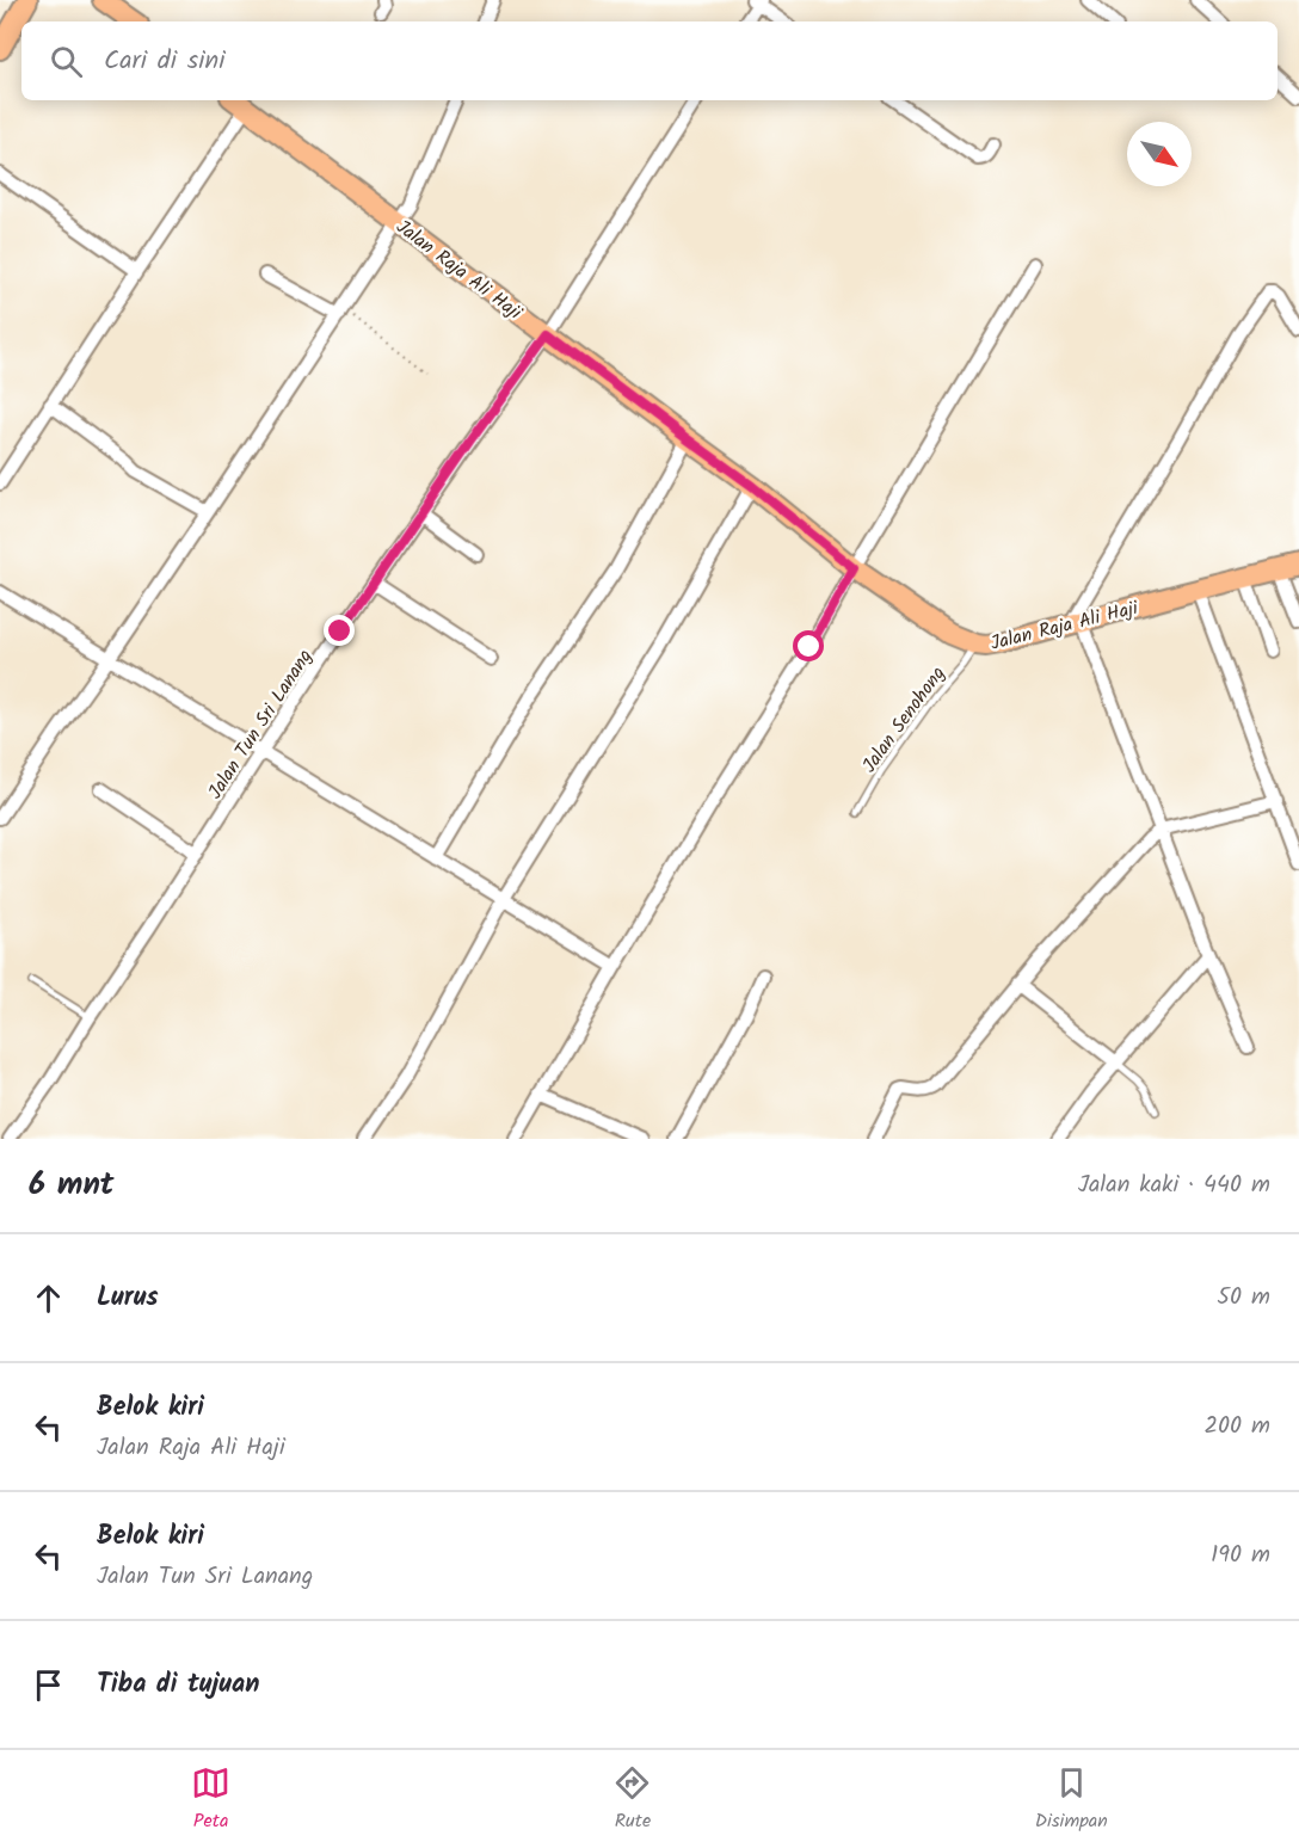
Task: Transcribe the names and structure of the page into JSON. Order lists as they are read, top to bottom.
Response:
{
  "streets": {
    "main road": ["Jalan Raja Ali Haji"],
    "street": ["Jalan Tun Sri Lanang"],
    "lane": ["Jalan Senohong"]
  },
  "crossings": [
    ["Jalan Raja Ali Haji", "Jalan Senohong"],
    ["Jalan Raja Ali Haji", "Jalan Tun Sri Lanang"]
  ],
  "north": "bottom right",
  "page": {
    "search": "Cari di sini",
    "heading": ["6 mnt", "Jalan kaki · 440 m"],
    "list": [
      ["Lurus", "50 m"],
      ["Belok kiri", "Jalan Raja Ali Haji", "200 m"],
      ["Belok kiri", "Jalan Tun Sri Lanang", "190 m"],
      "Tiba di tujuan"
    ],
    "nav": ["Peta", "Rute", "Disimpan"]
  }
}
